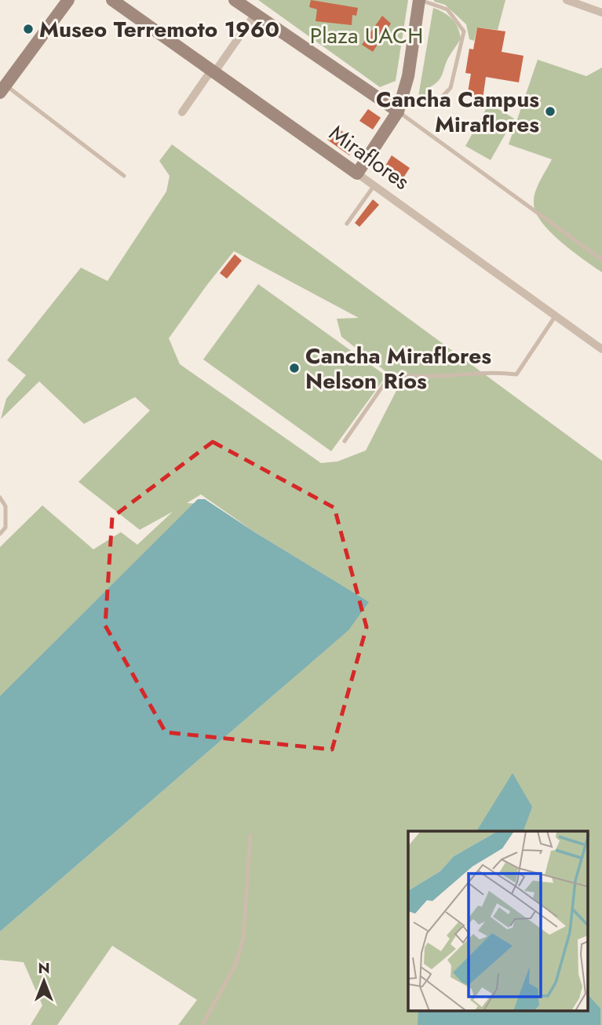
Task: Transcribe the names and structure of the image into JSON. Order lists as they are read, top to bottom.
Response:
{
  "streets": {
    "main road": ["Miraflores"]
  },
  "parks": ["Plaza UACH"],
  "places": ["Museo Terremoto 1960", "Cancha Campus Miraflores", "Cancha Miraflores Nelson Ríos"],
  "north": "top"
}
